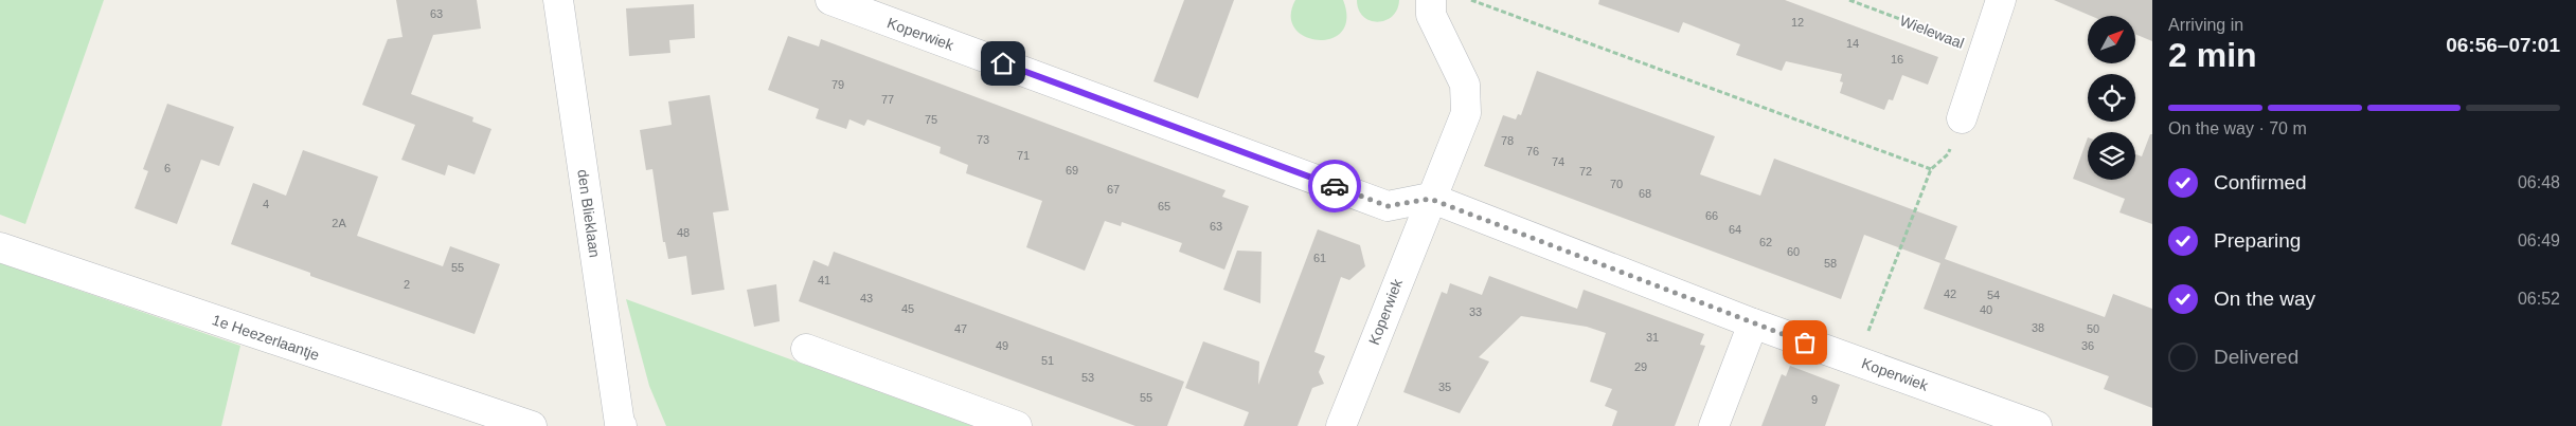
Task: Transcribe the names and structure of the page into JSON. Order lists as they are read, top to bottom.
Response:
{
  "streets": {
    "street": [
      "Wielewaal",
      "Koperwiek",
      "den Blieklaan",
      "1e Heezerlaantje"
    ]
  },
  "house_numbers": [
    "63",
    "12",
    "14",
    "16",
    "79",
    "77",
    "75",
    "73",
    "78",
    "76",
    "71",
    "74",
    "6",
    "69",
    "72",
    "70",
    "67",
    "68",
    "4",
    "65",
    "66",
    "2A",
    "63",
    "64",
    "48",
    "62",
    "60",
    "61",
    "58",
    "55",
    "41",
    "2",
    "42",
    "54",
    "43",
    "45",
    "40",
    "33",
    "38",
    "47",
    "50",
    "31",
    "49",
    "36",
    "51",
    "29",
    "53",
    "35",
    "55",
    "9"
  ],
  "north": "top right",
  "page": {
    "heading": ["2 min", "Arriving in", "06:56–07:01"],
    "bar": "On the way · 70 m",
    "list": [
      ["Confirmed", "06:48"],
      ["Preparing", "06:49"],
      ["On the way", "06:52"],
      "Delivered"
    ]
  }
}
